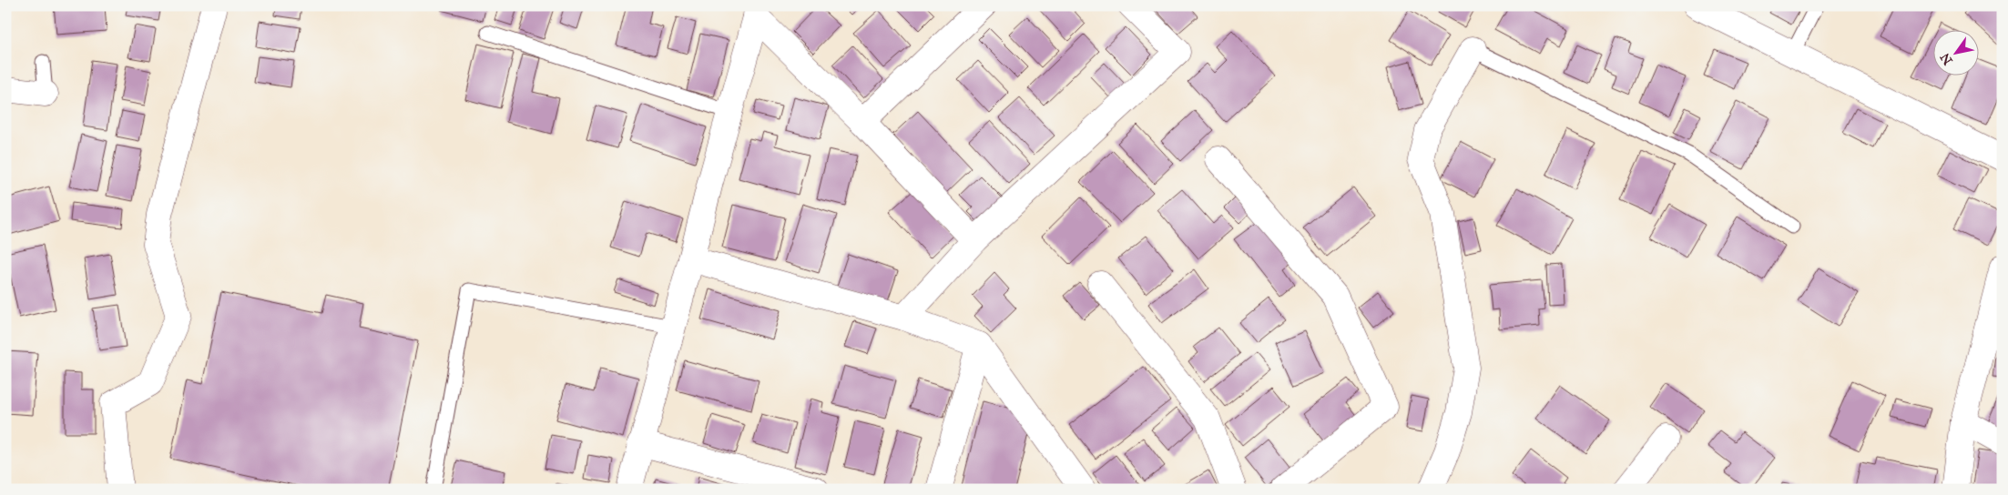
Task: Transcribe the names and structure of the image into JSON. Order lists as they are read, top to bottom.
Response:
{
  "north": "bottom left"
}
